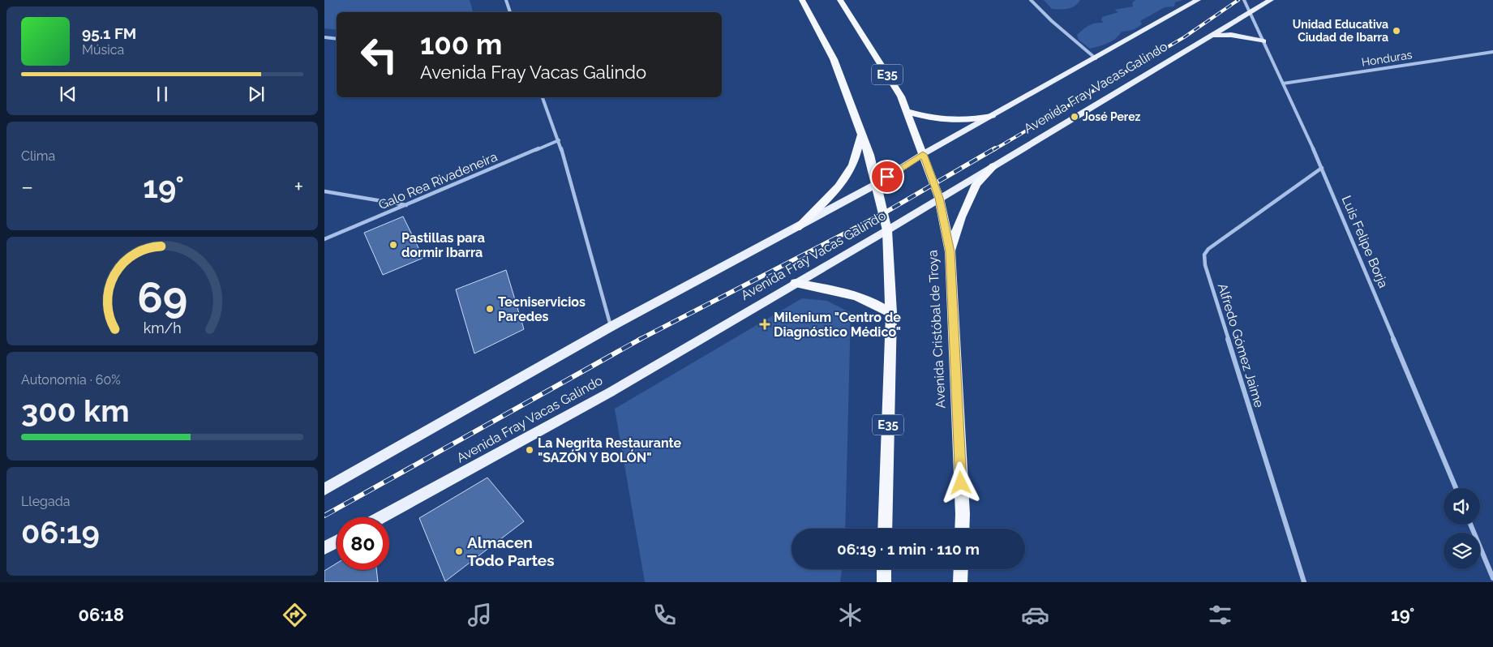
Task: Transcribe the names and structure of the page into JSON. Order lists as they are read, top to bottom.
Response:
{
  "streets": {
    "highway": ["E35", "Avenida Cristóbal de Troya"],
    "main road": ["Avenida Fray Vacas Galindo"],
    "street": [
      "Honduras",
      "Galo Rea Rivadeneira",
      "Luis Felipe Borja",
      "Alfredo Gómez Jaime"
    ]
  },
  "crossings": [
    ["Honduras", "Luis Felipe Borja"],
    ["E35", "Avenida Fray Vacas Galindo"],
    ["Avenida Fray Vacas Galindo", "Luis Felipe Borja"],
    ["Avenida Fray Vacas Galindo", "Avenida Cristóbal de Troya"],
    ["Luis Felipe Borja", "Alfredo Gómez Jaime"]
  ],
  "places": {
    "other": [
      "Unidad Educativa Ciudad de Ibarra",
      "José Perez",
      "Pastillas para dormir Ibarra",
      "Tecniservicios Paredes",
      "La Negrita Restaurante \"SAZÓN Y BOLÓN\"",
      "Almacen Todo Partes"
    ],
    "health": ["Milenium \"Centro de Diagnóstico Médico\""]
  },
  "page": {
    "turn": ["100 m", "Avenida Fray Vacas Galindo"],
    "song": ["95.1 FM", "Música"],
    "tile": [
      "Clima",
      ["Autonomía · 60%", "300 km"],
      ["Llegada", "06:19"]
    ],
    "heat": ["−", "19°", "+"],
    "limit": "80",
    "trip": "06:19 · 1 min · 110 m",
    "tabs": ["06:18", "19°"],
    "gauge": ["69", "km/h"]
  }
}
